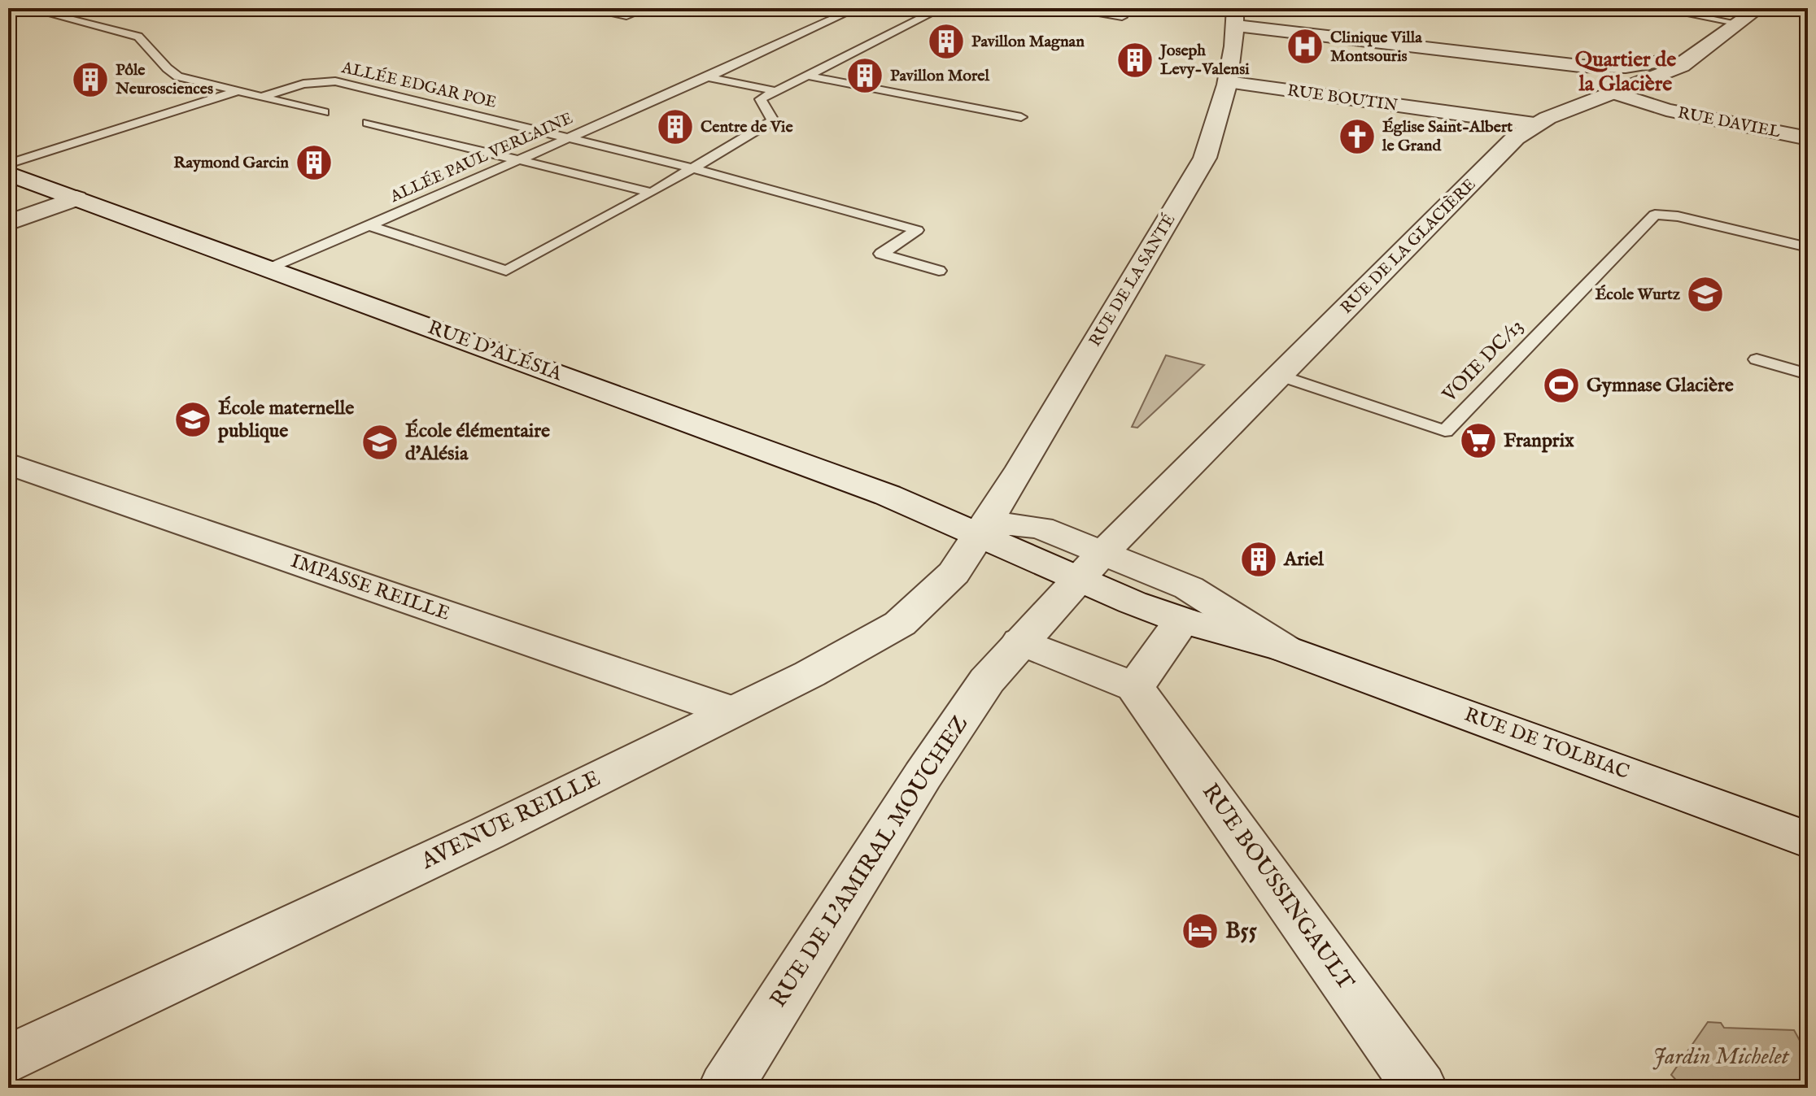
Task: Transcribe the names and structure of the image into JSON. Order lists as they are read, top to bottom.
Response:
{
  "streets": {
    "street": [
      "RUE BOUTIN",
      "RUE DAVIEL",
      "RUE DE LA GLACIÈRE",
      "RUE DE LA SANTÉ",
      "RUE D'ALÉSIA",
      "IMPASSE REILLE",
      "RUE DE TOLBIAC",
      "AVENUE REILLE",
      "RUE DE L'AMIRAL MOUCHEZ",
      "RUE BOUSSINGAULT"
    ],
    "lane": ["ALLÉE EDGAR POE", "ALLÉE PAUL VERLAINE", "VOIE DC/13"]
  },
  "crossings": [
    ["ALLÉE EDGAR POE", "ALLÉE PAUL VERLAINE"],
    ["RUE BOUTIN", "RUE DE LA GLACIÈRE"],
    ["RUE BOUTIN", "RUE DE LA SANTÉ"],
    ["RUE DAVIEL", "RUE DE LA GLACIÈRE"],
    ["ALLÉE PAUL VERLAINE", "RUE D'ALÉSIA"],
    ["RUE DE LA GLACIÈRE", "RUE D'ALÉSIA"],
    ["RUE DE LA GLACIÈRE", "VOIE DC/13"],
    ["RUE DE LA GLACIÈRE", "RUE DE L'AMIRAL MOUCHEZ"],
    ["RUE DE LA SANTÉ", "RUE D'ALÉSIA"],
    ["RUE DE LA SANTÉ", "AVENUE REILLE"],
    ["RUE D'ALÉSIA", "AVENUE REILLE"],
    ["RUE D'ALÉSIA", "RUE DE L'AMIRAL MOUCHEZ"],
    ["IMPASSE REILLE", "AVENUE REILLE"]
  ],
  "districts": ["Quartier de la Glacière"],
  "parks": ["Jardin Michelet"],
  "places": {
    "building": [
      "Pavillon Magnan",
      "Joseph Levy-Valensi",
      "Pavillon Morel",
      "Pôle Neurosciences",
      "Centre de Vie",
      "Raymond Garcin",
      "Ariel"
    ],
    "hospital": ["Clinique Villa Montsouris"],
    "church": ["Église Saint-Albert le Grand"],
    "school or university": ["École Wurtz", "École maternelle publique", "École élémentaire d'Alésia"],
    "sports": ["Gymnase Glacière"],
    "supermarket": ["Franprix"],
    "hotel": ["B55"]
  }
}
